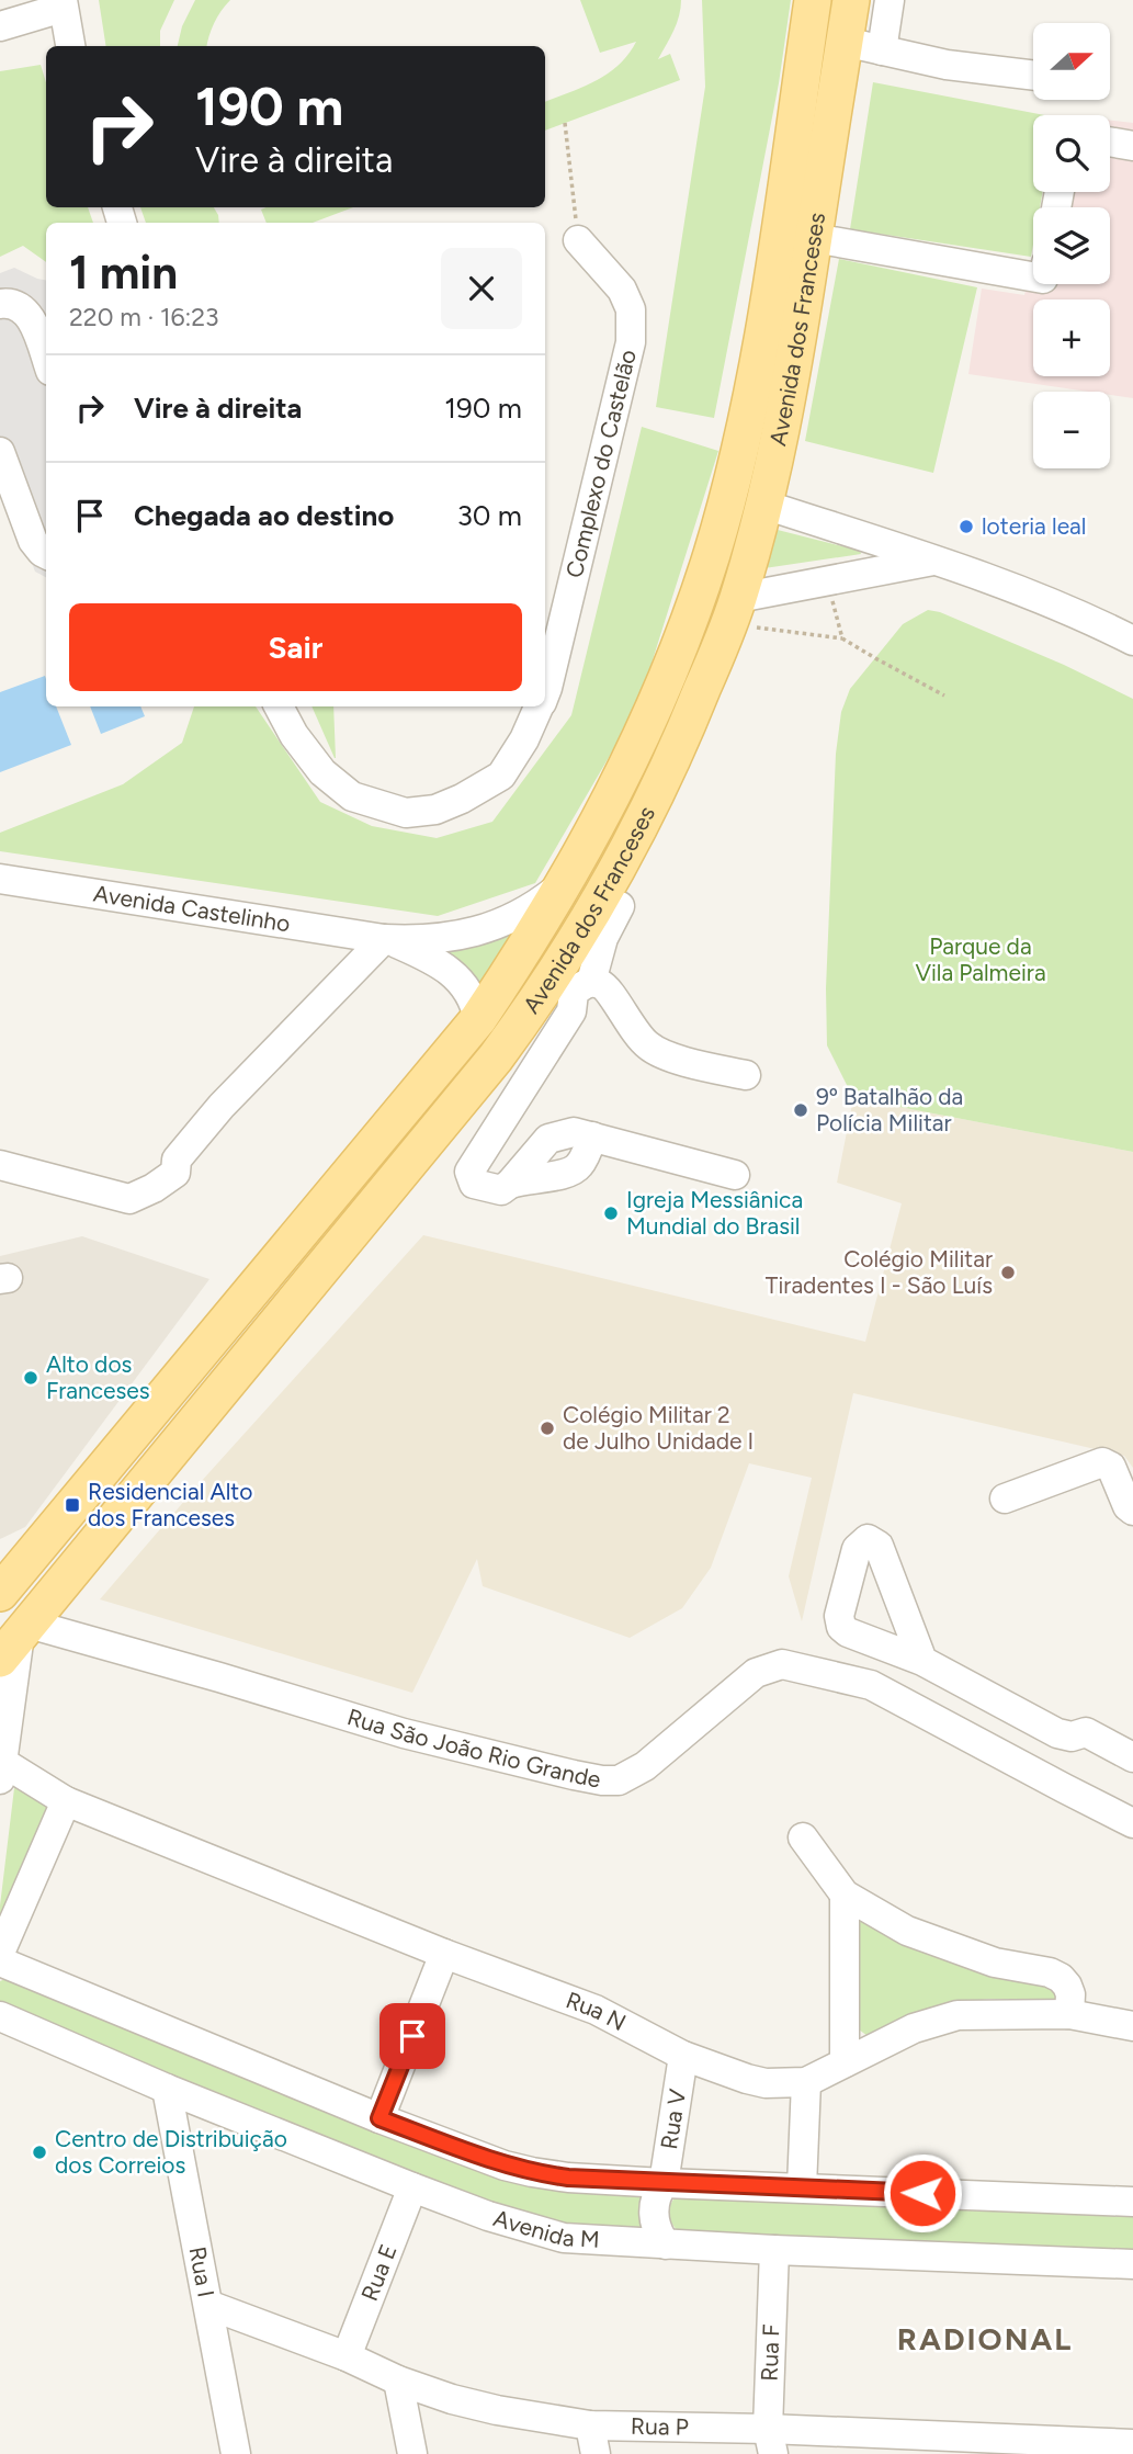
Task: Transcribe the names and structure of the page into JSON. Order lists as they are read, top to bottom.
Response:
{
  "streets": {
    "main road": ["Avenida dos Franceses"],
    "street": [
      "Complexo do Castelão",
      "Avenida Castelinho",
      "Rua São João Rio Grande",
      "Rua N",
      "Rua V",
      "Avenida M",
      "Rua I",
      "Rua E",
      "Rua F",
      "Rua P"
    ]
  },
  "crossings": [
    ["Avenida dos Franceses", "Avenida Castelinho"],
    ["Avenida dos Franceses", "Rua São João Rio Grande"],
    ["Rua N", "Rua V"],
    ["Rua V", "Avenida M"],
    ["Avenida M", "Rua I"],
    ["Avenida M", "Rua E"],
    ["Avenida M", "Rua F"],
    ["Rua I", "Rua P"],
    ["Rua E", "Rua P"],
    ["Rua F", "Rua P"]
  ],
  "districts": ["RADIONAL"],
  "parks": ["Parque da Vila Palmeira"],
  "places": {
    "other": [
      "loteria leal",
      "9º Batalhão da Polícia Militar",
      "Igreja Messiânica Mundial do Brasil",
      "Colégio Militar Tiradentes I - São Luís",
      "Alto dos Franceses",
      "Colégio Militar 2 de Julho Unidade I",
      "Centro de Distribuição dos Correios"
    ],
    "transit": ["Residencial Alto dos Franceses"]
  },
  "north": "right",
  "page": {
    "map_buttons": ["+", "−"],
    "turn": ["190 m", "Vire à direita"],
    "heading": ["1 min", "220 m · 16:23"],
    "list": [
      {
        "name": "Vire à direita",
        "value": "190 m"
      },
      {
        "name": "Chegada ao destino",
        "value": "30 m"
      }
    ],
    "buttons": "Sair"
  }
}
